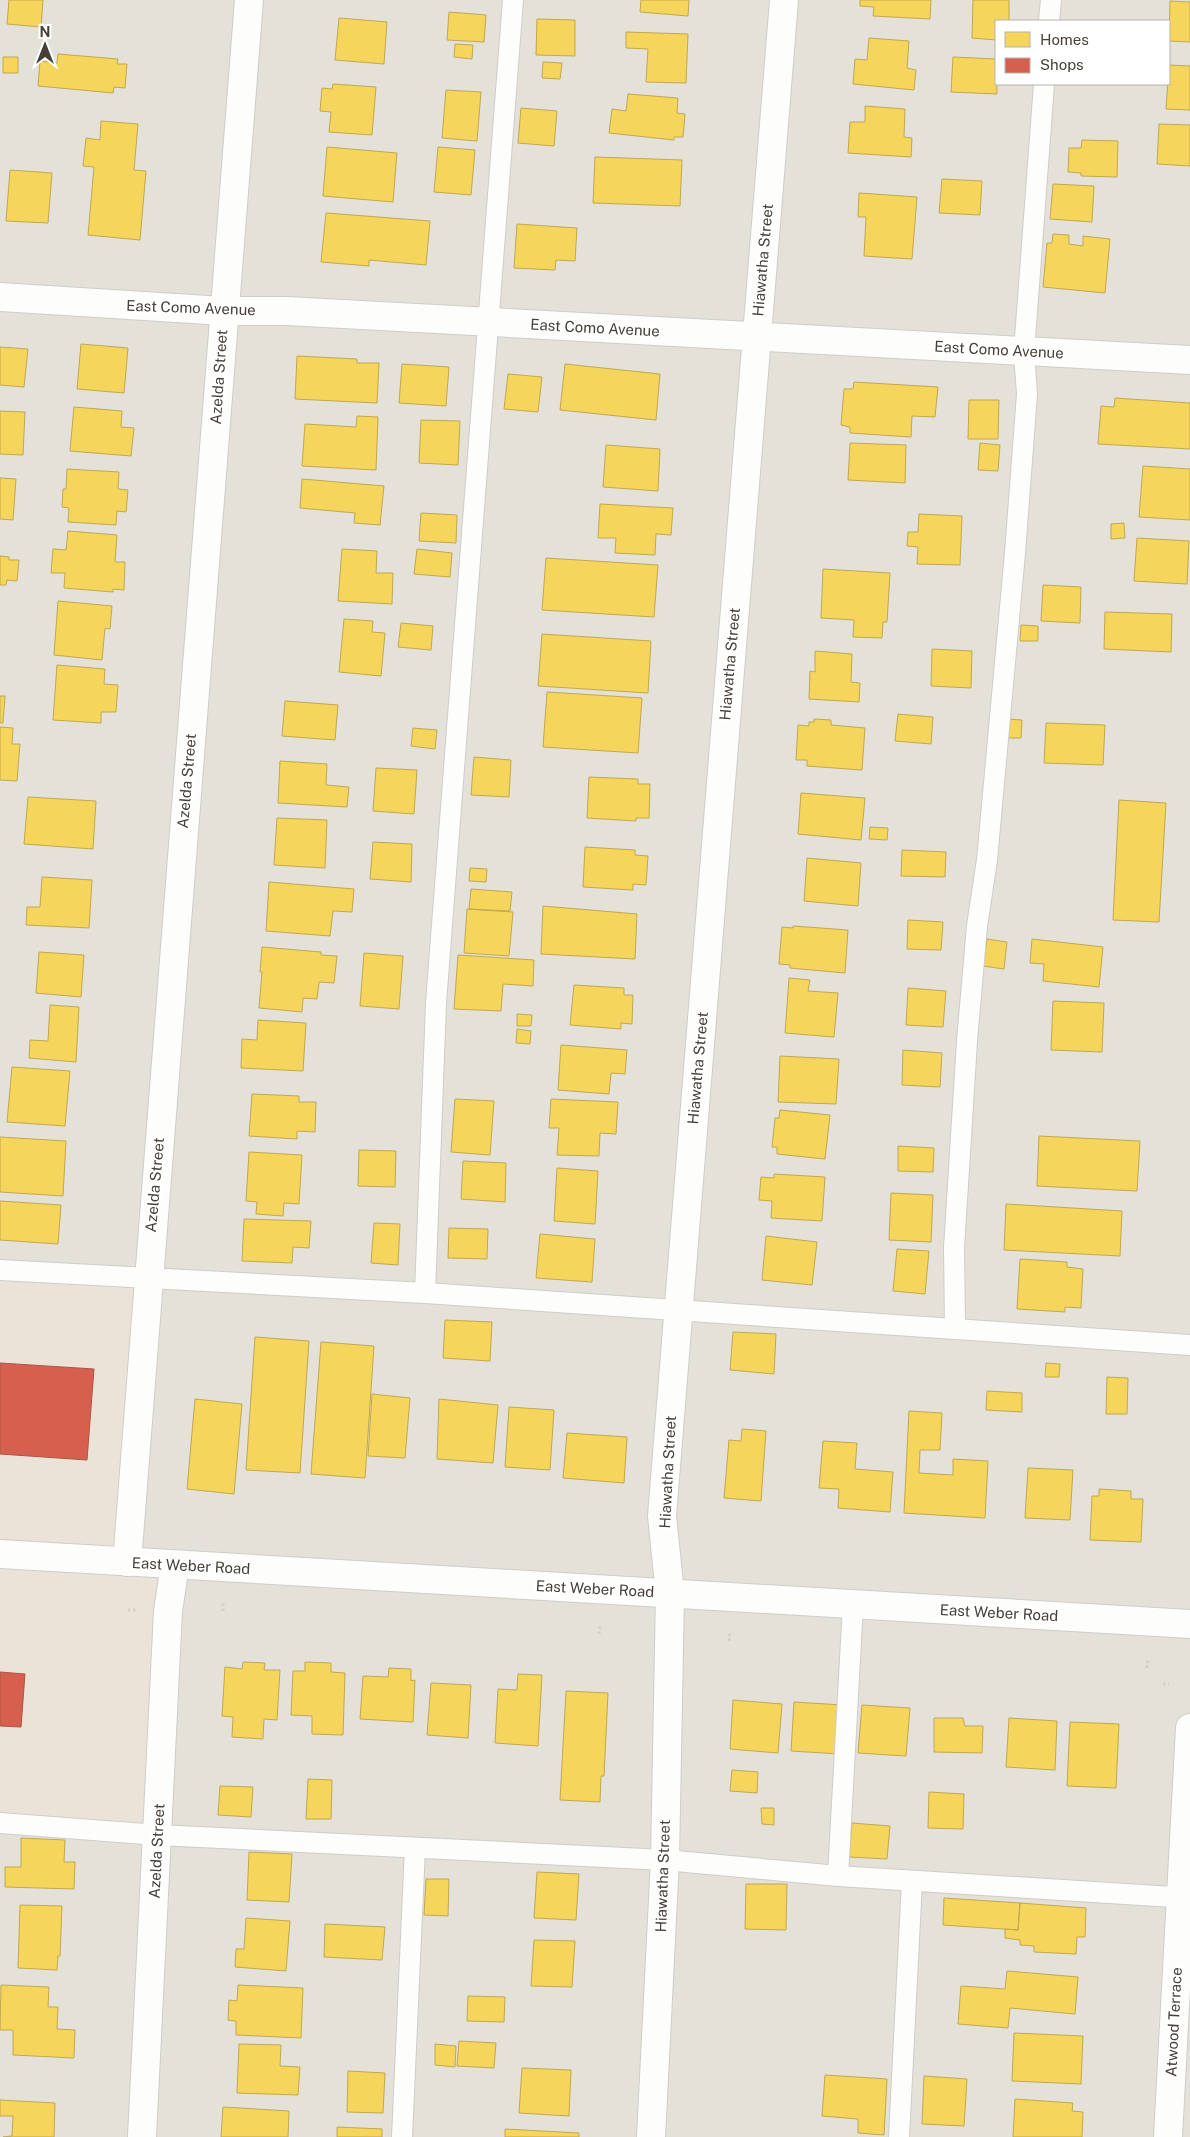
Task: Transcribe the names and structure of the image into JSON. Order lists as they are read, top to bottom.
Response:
{
  "streets": {
    "street": [
      "Hiawatha Street",
      "East Como Avenue",
      "Azelda Street",
      "East Weber Road",
      "Atwood Terrace"
    ]
  },
  "crossings": [
    ["Hiawatha Street", "East Como Avenue"],
    ["Hiawatha Street", "East Weber Road"],
    ["East Como Avenue", "Azelda Street"],
    ["Azelda Street", "East Weber Road"]
  ],
  "legend": ["Homes", "Shops"],
  "north": "top"
}
